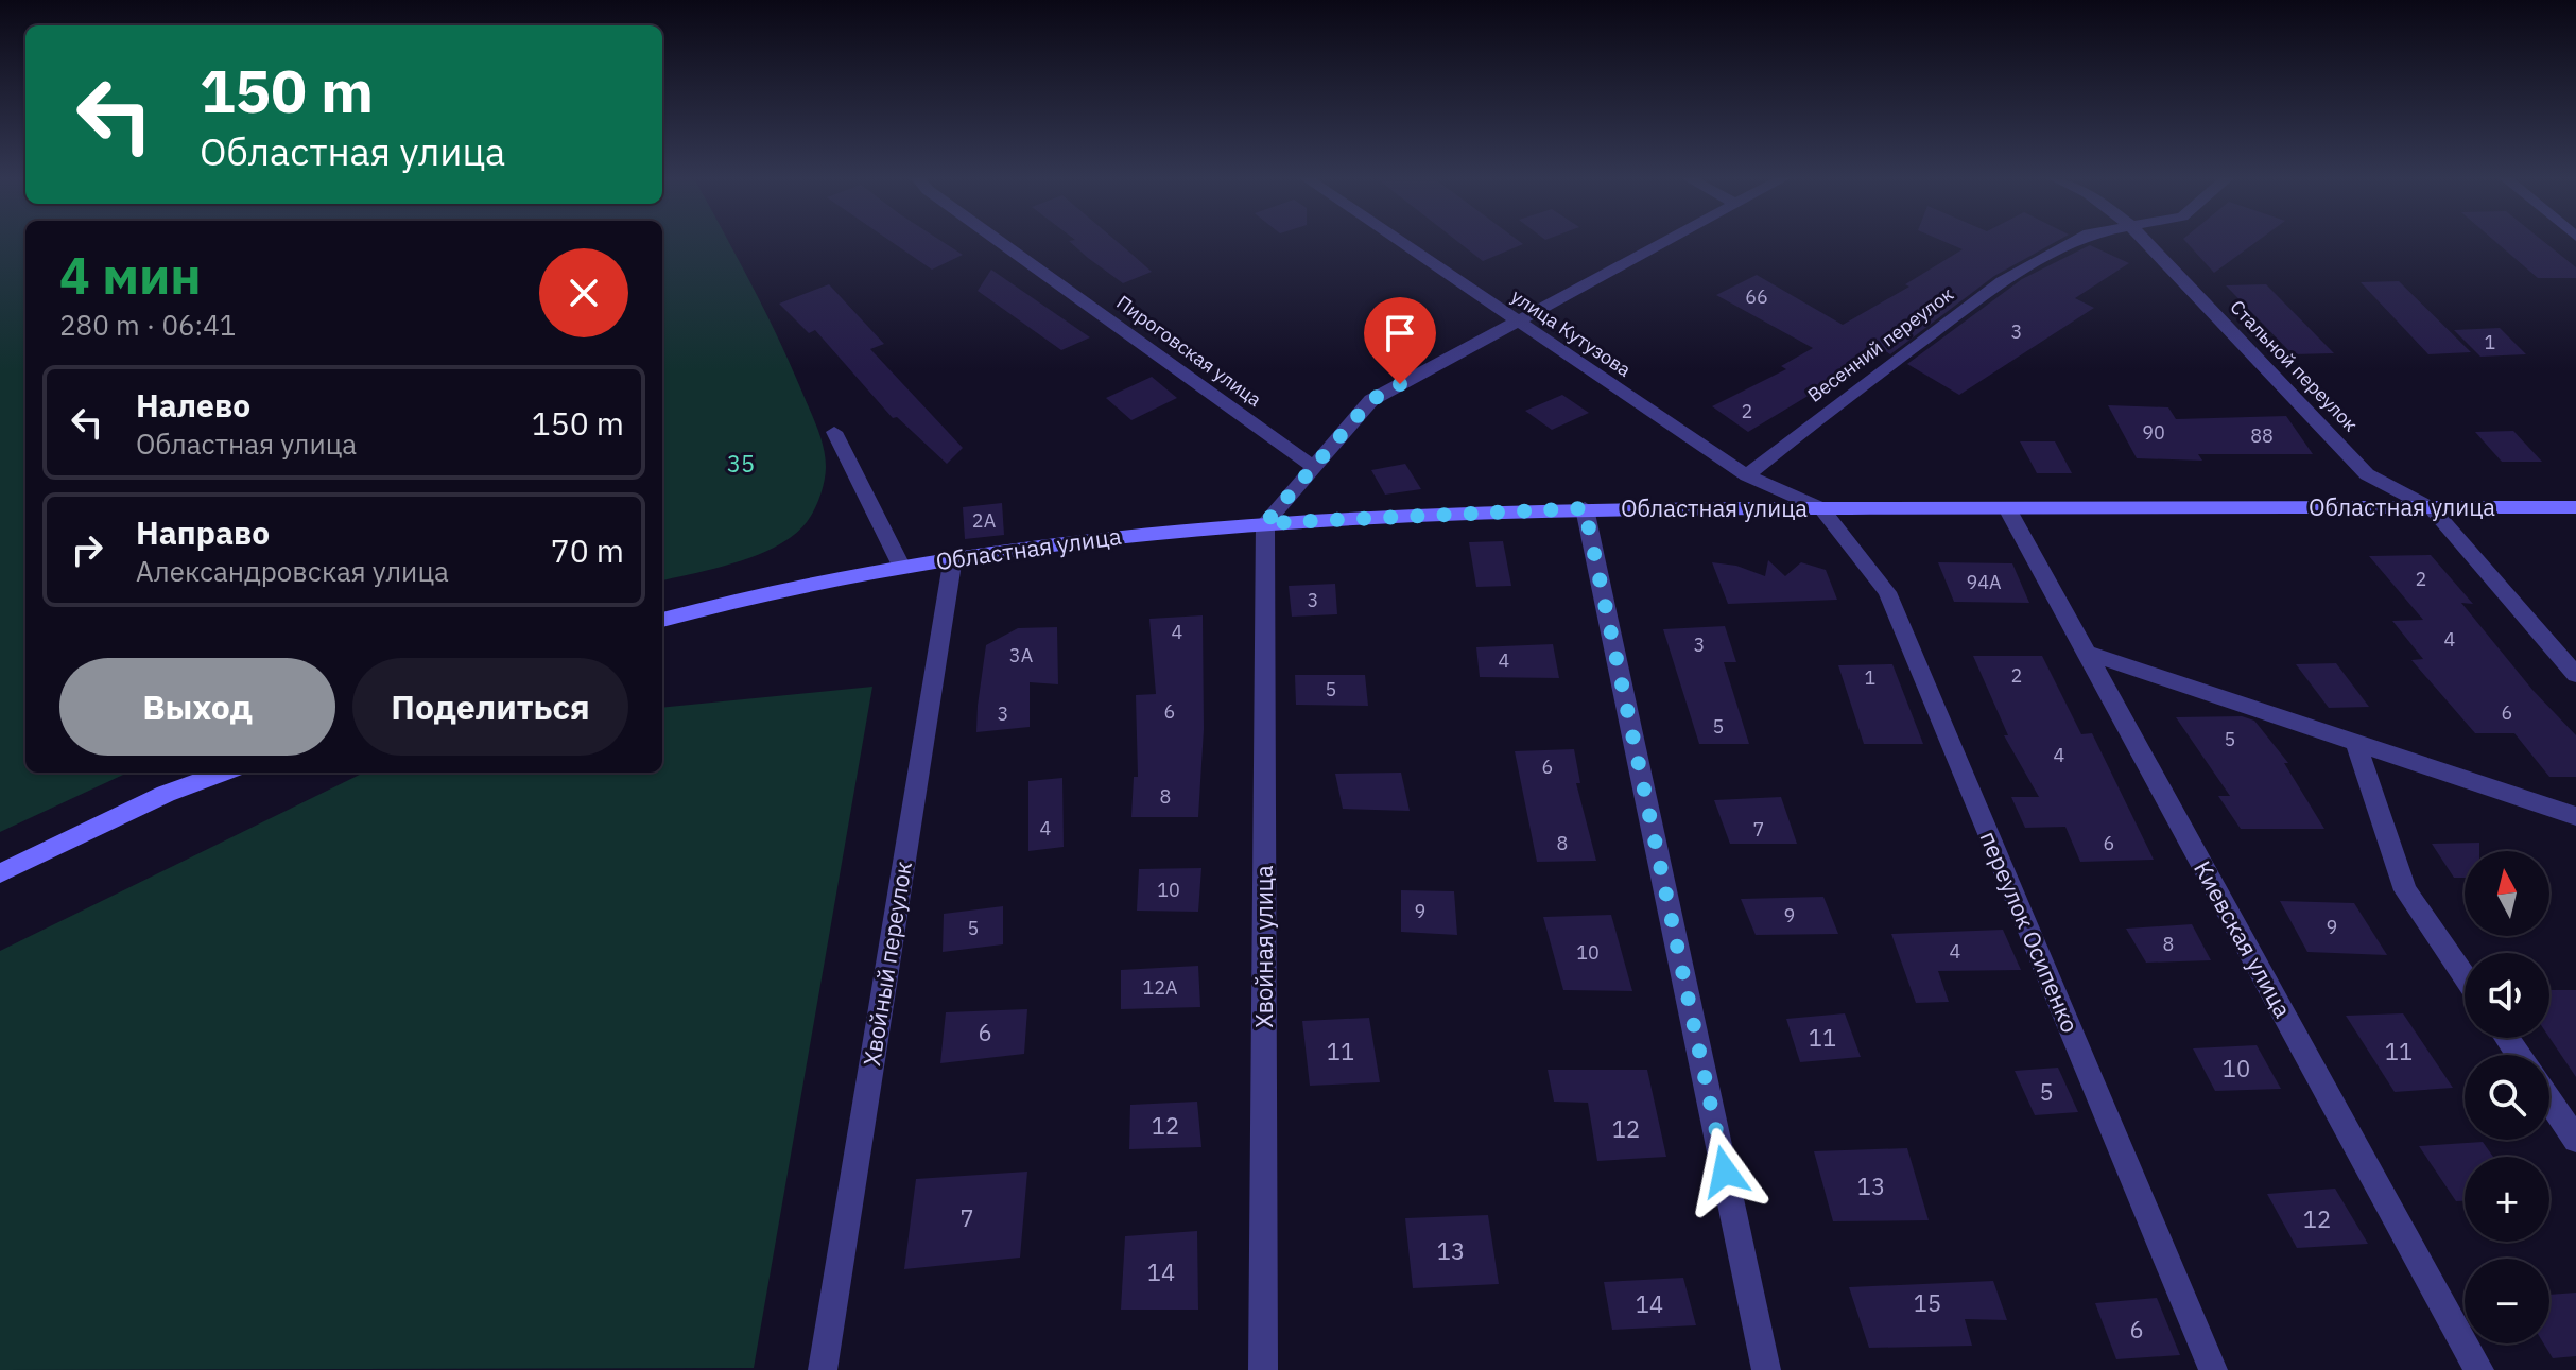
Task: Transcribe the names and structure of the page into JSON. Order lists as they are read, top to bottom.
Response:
{
  "streets": {
    "main road": ["Областная улица"],
    "street": [
      "улица Кутузова",
      "Весенний переулок",
      "Пироговская улица",
      "Стальной переулок",
      "переулок Осипенко",
      "Киевская улица",
      "Хвойная улица",
      "Хвойный переулок"
    ]
  },
  "crossings": [
    ["улица Кутузова", "Весенний переулок"],
    ["улица Кутузова", "Областная улица"],
    ["улица Кутузова", "переулок Осипенко"],
    ["Стальной переулок", "Областная улица"],
    ["Областная улица", "переулок Осипенко"],
    ["Областная улица", "Киевская улица"],
    ["Областная улица", "Хвойная улица"],
    ["Областная улица", "Хвойный переулок"]
  ],
  "parks": ["35"],
  "house_numbers": [
    "66",
    "3",
    "1",
    "2",
    "90",
    "88",
    "2А",
    "2",
    "94А",
    "3",
    "4",
    "4",
    "3",
    "3А",
    "4",
    "2",
    "1",
    "5",
    "6",
    "6",
    "3",
    "5",
    "5",
    "4",
    "6",
    "8",
    "4",
    "7",
    "8",
    "6",
    "10",
    "9",
    "9",
    "9",
    "5",
    "8",
    "4",
    "10",
    "12А",
    "6",
    "11",
    "11",
    "11",
    "10",
    "5",
    "12",
    "12",
    "13",
    "7",
    "12",
    "13",
    "14",
    "15",
    "14",
    "6"
  ],
  "north": "top",
  "page": {
    "turn": ["150 m", "Областная улица"],
    "heading": ["4 мин", "280 m · 06:41"],
    "list": [
      {
        "name": "Налево",
        "note": "Областная улица",
        "value": "150 m"
      },
      {
        "name": "Направо",
        "note": "Александровская улица",
        "value": "70 m"
      }
    ],
    "buttons": ["Выход", "Поделиться"],
    "map_buttons": ["+", "−"]
  }
}
